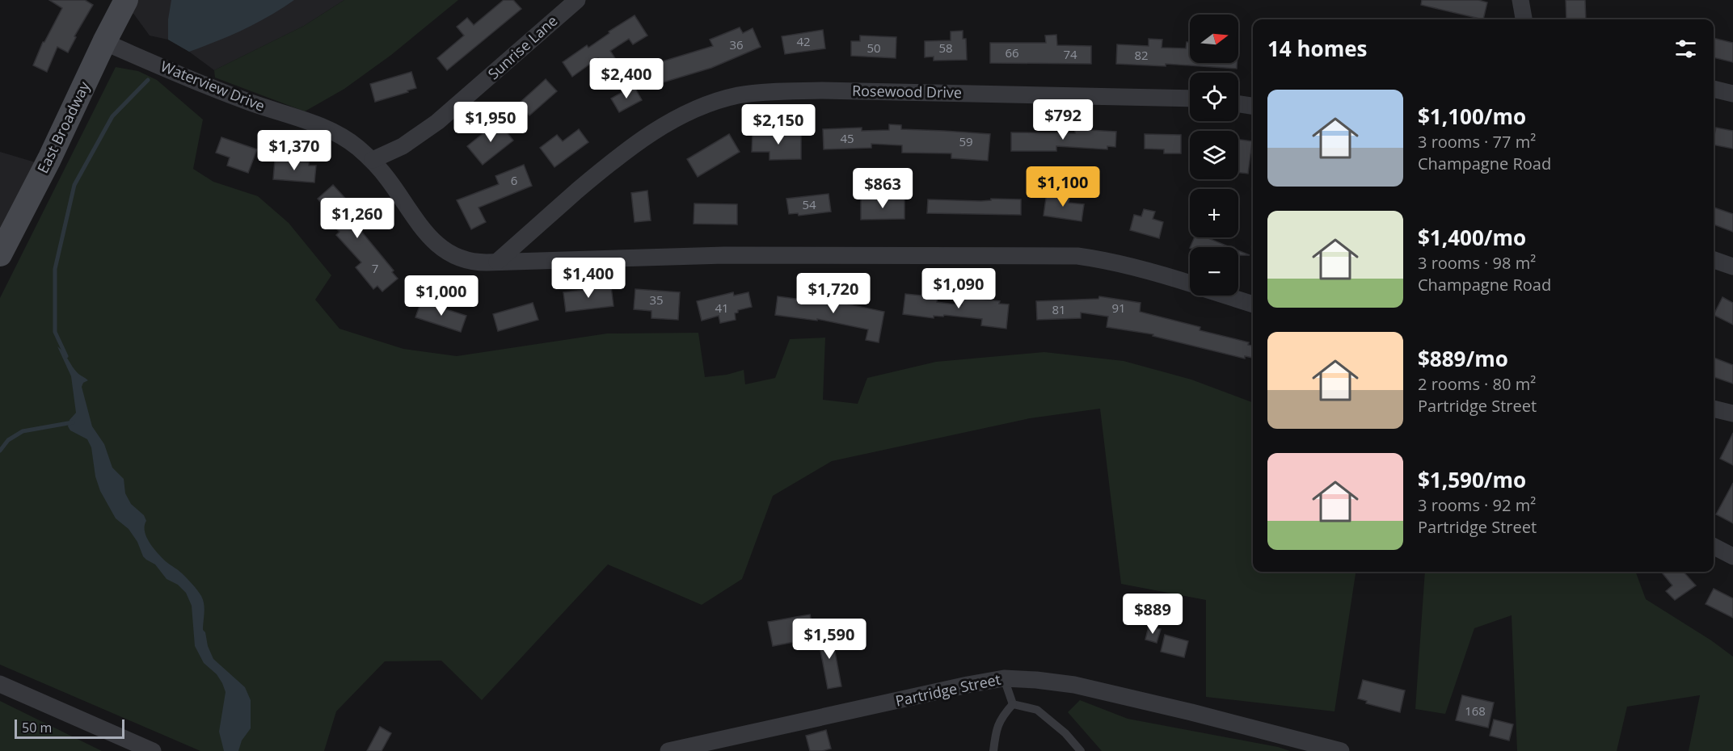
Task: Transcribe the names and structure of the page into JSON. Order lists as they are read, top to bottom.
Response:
{
  "streets": {
    "main road": ["East Broadway"],
    "street": [
      "Sunrise Lane",
      "Waterview Drive",
      "Rosewood Drive",
      "Partridge Street"
    ]
  },
  "crossings": [
    ["Sunrise Lane", "Waterview Drive"],
    ["Waterview Drive", "Rosewood Drive"],
    ["Waterview Drive", "East Broadway"]
  ],
  "house_numbers": [
    "42",
    "36",
    "50",
    "58",
    "66",
    "74",
    "82",
    "45",
    "59",
    "6",
    "54",
    "7",
    "35",
    "41",
    "91",
    "81",
    "168"
  ],
  "scale_bar": "50 m",
  "north": "right",
  "page": {
    "map_buttons": ["+", "−"],
    "heading": "14 homes",
    "price": [
      "$2,400",
      "$792",
      "$1,950",
      "$2,150",
      "$1,370",
      "$1,100",
      "$863",
      "$1,260",
      "$1,400",
      "$1,090",
      "$1,720",
      "$1,000",
      "$889",
      "$1,590"
    ],
    "list": [
      {
        "name": "$1,100/mo",
        "note": "3 rooms · 77 m² · Champagne Road"
      },
      {
        "name": "$1,400/mo",
        "note": "3 rooms · 98 m² · Champagne Road"
      },
      {
        "name": "$889/mo",
        "note": "2 rooms · 80 m² · Partridge Street"
      },
      {
        "name": "$1,590/mo",
        "note": "3 rooms · 92 m² · Partridge Street"
      }
    ],
    "scale": "50 m"
  }
}
